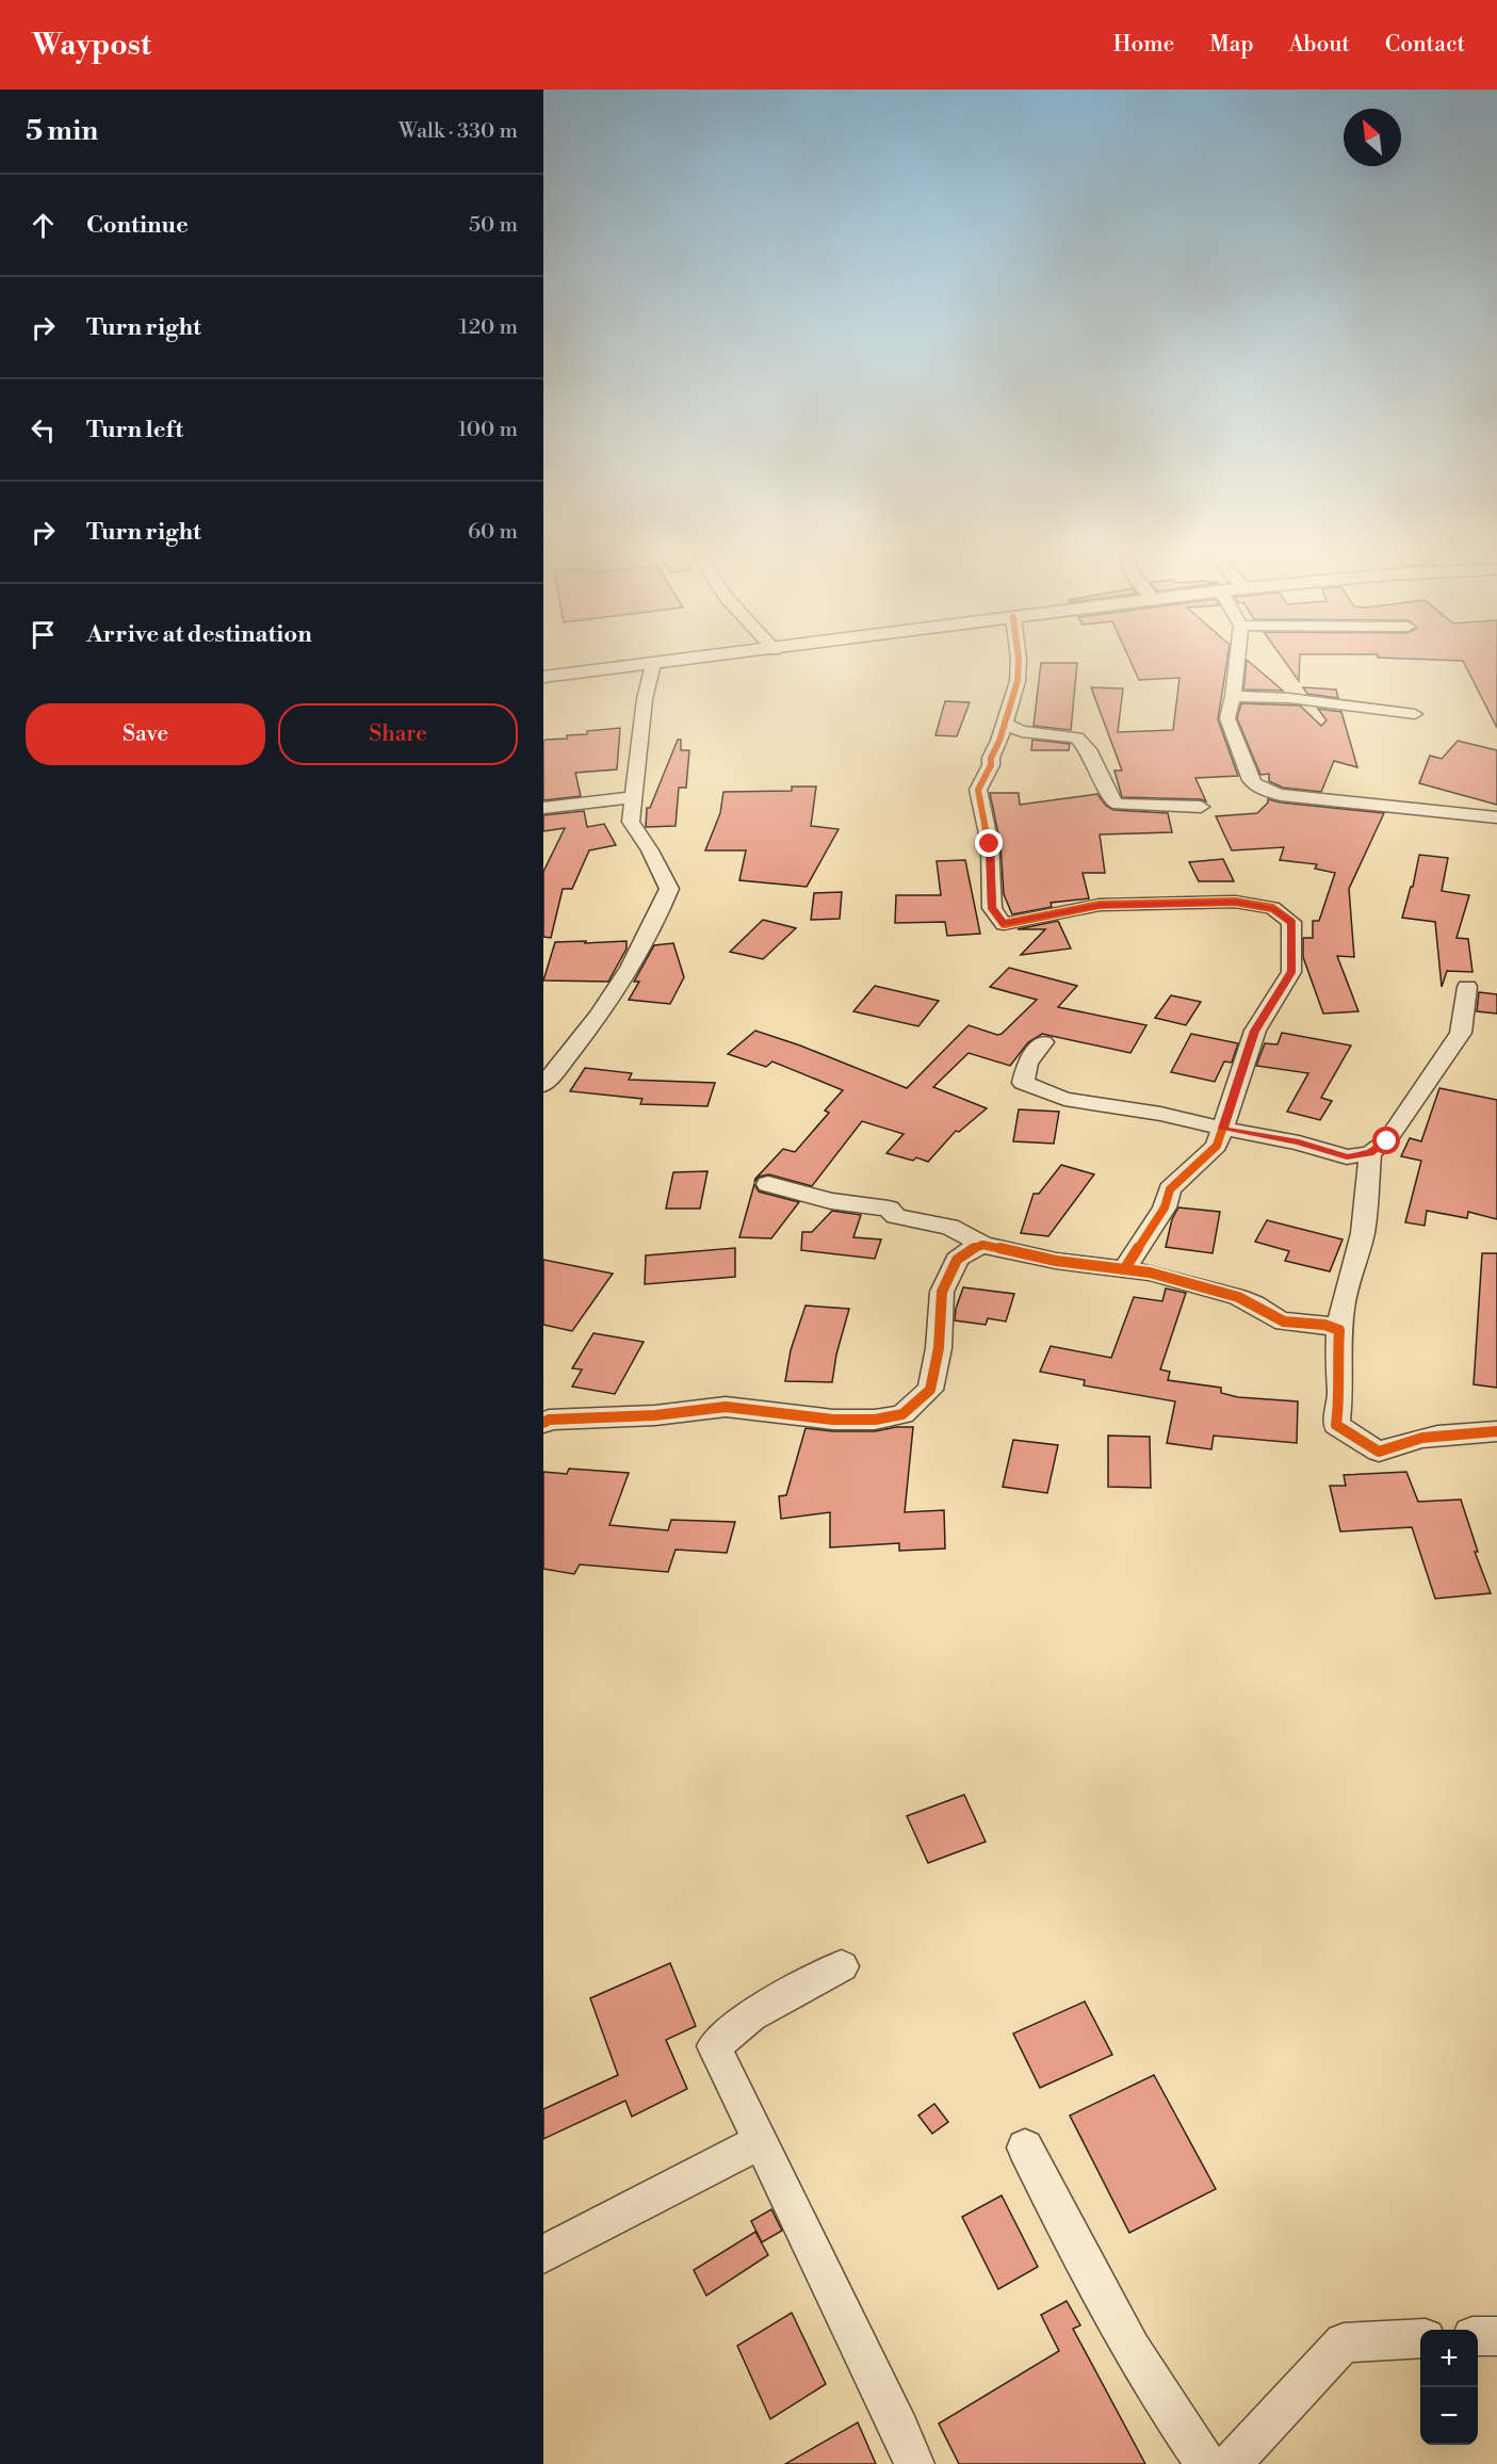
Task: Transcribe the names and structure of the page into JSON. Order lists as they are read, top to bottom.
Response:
{
  "north": "top left",
  "page": {
    "header": "Waypost",
    "nav": [
      "Home",
      "Map",
      "About",
      "Contact"
    ],
    "heading": ["5 min", "Walk · 330 m"],
    "list": [
      ["Continue", "50 m"],
      ["Turn right", "120 m"],
      ["Turn left", "100 m"],
      ["Turn right", "60 m"],
      "Arrive at destination"
    ],
    "buttons": ["Save", "Share"],
    "map_buttons": ["+", "−"]
  }
}
